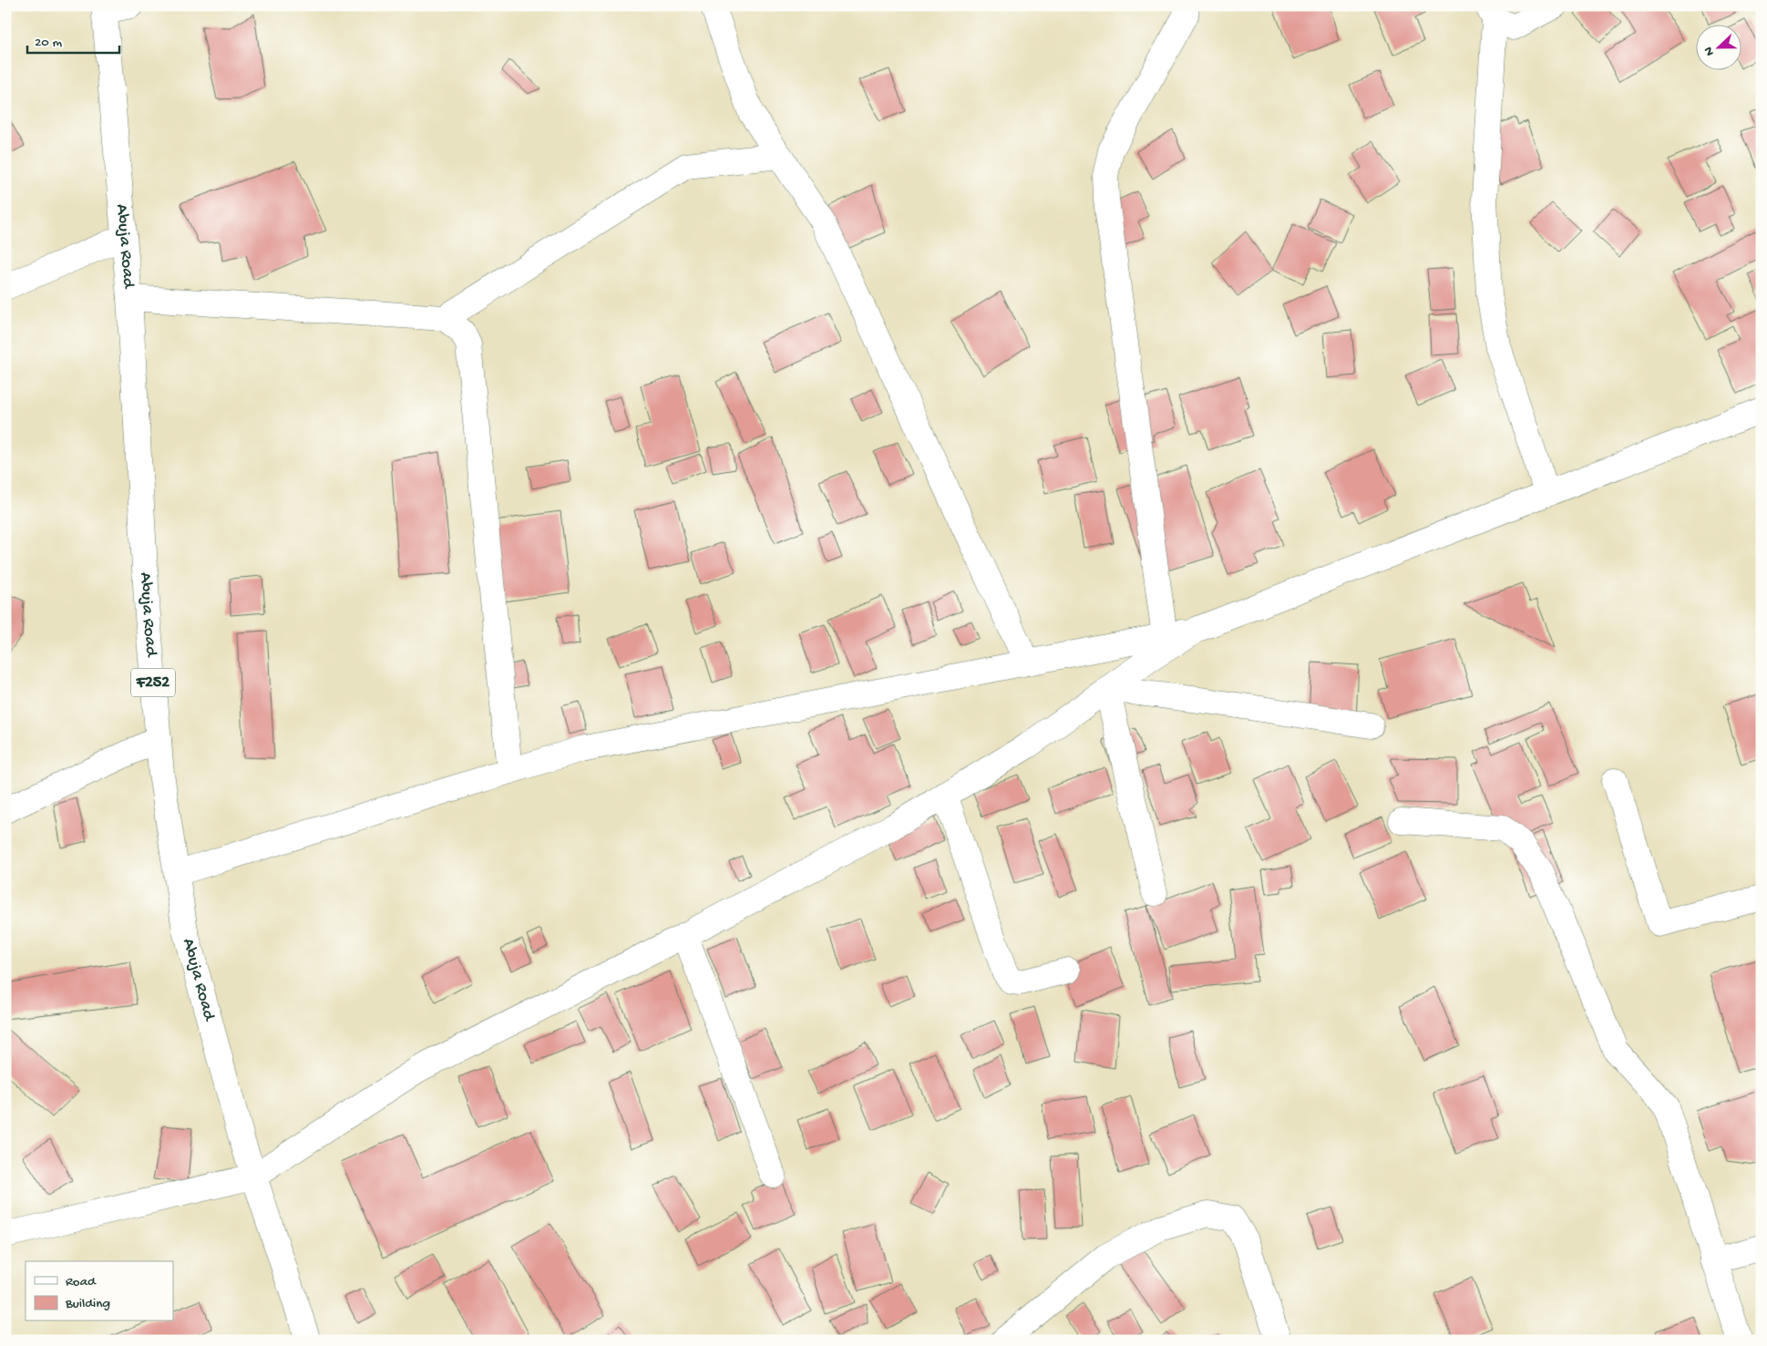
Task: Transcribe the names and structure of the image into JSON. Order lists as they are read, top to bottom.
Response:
{
  "streets": {
    "street": ["Abuja Road", "F252"]
  },
  "legend": ["Road", "Building"],
  "scale_bar": "20 m",
  "north": "left"
}
